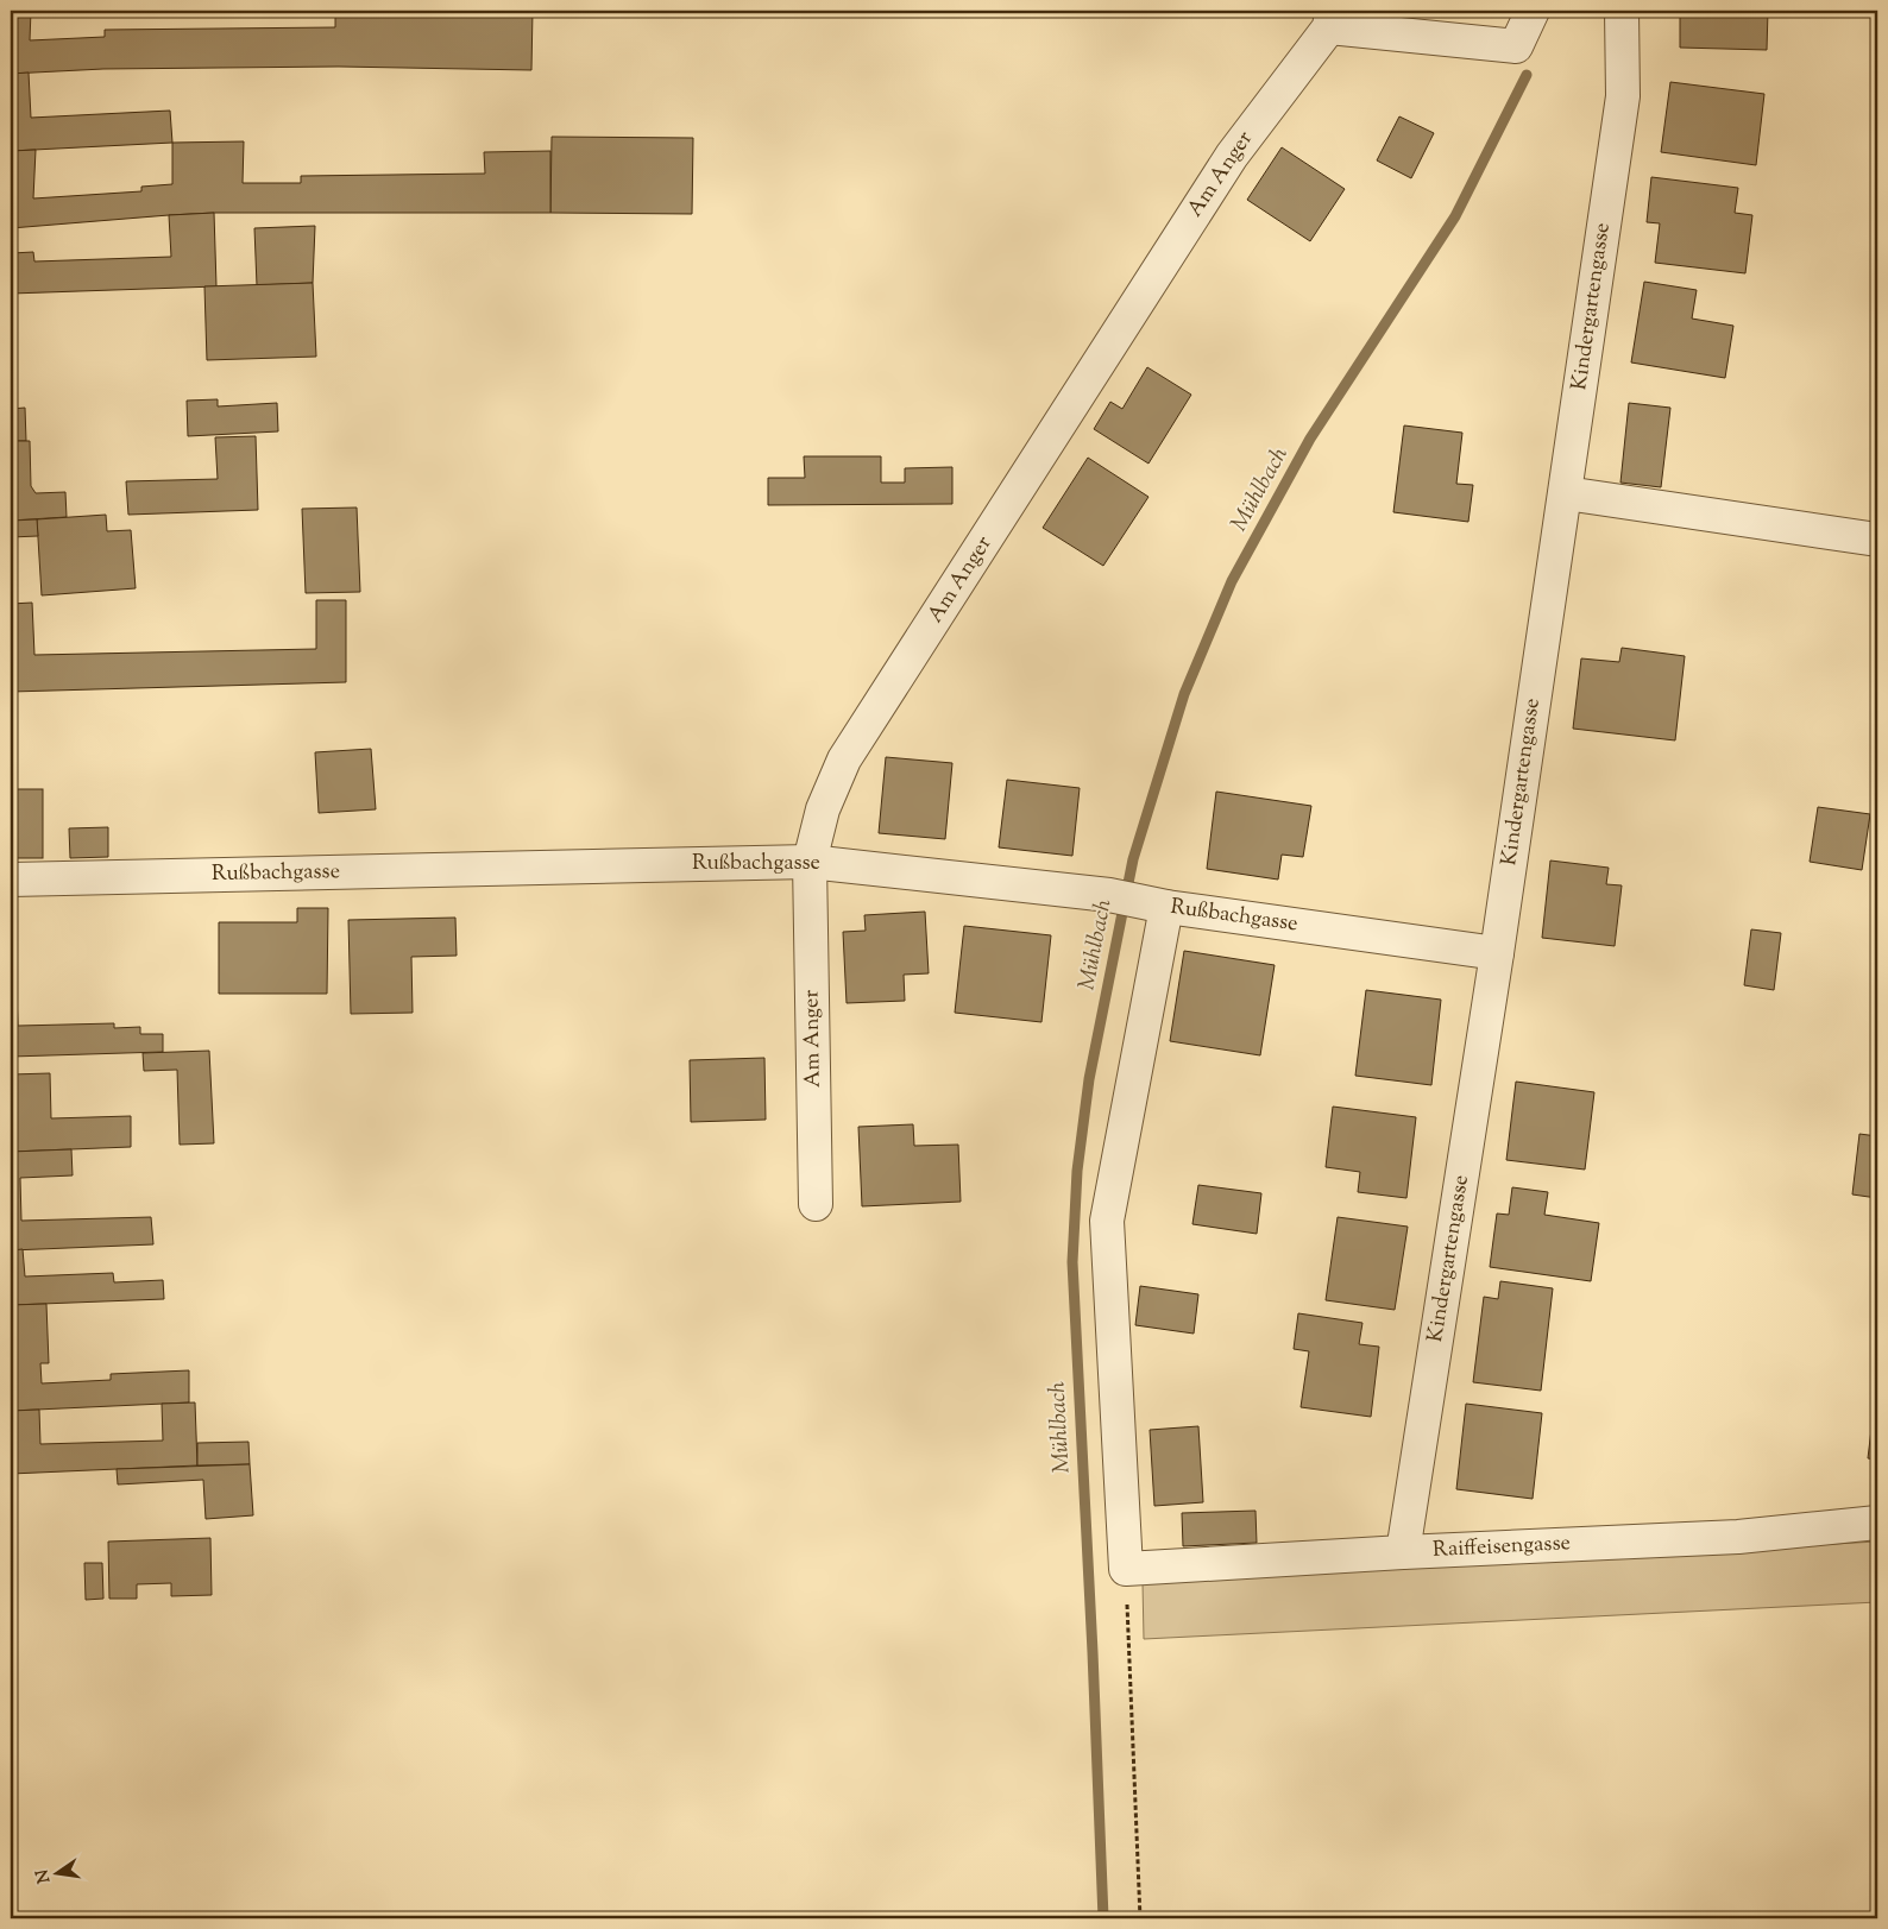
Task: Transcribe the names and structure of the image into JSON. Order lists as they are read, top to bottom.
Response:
{
  "streets": {
    "street": [
      "Am Anger",
      "Kindergartengasse",
      "Rußbachgasse",
      "Raiffeisengasse"
    ]
  },
  "crossings": [
    ["Am Anger", "Rußbachgasse"],
    ["Kindergartengasse", "Rußbachgasse"],
    ["Kindergartengasse", "Raiffeisengasse"]
  ],
  "water": ["Mühlbach"],
  "north": "left"
}
